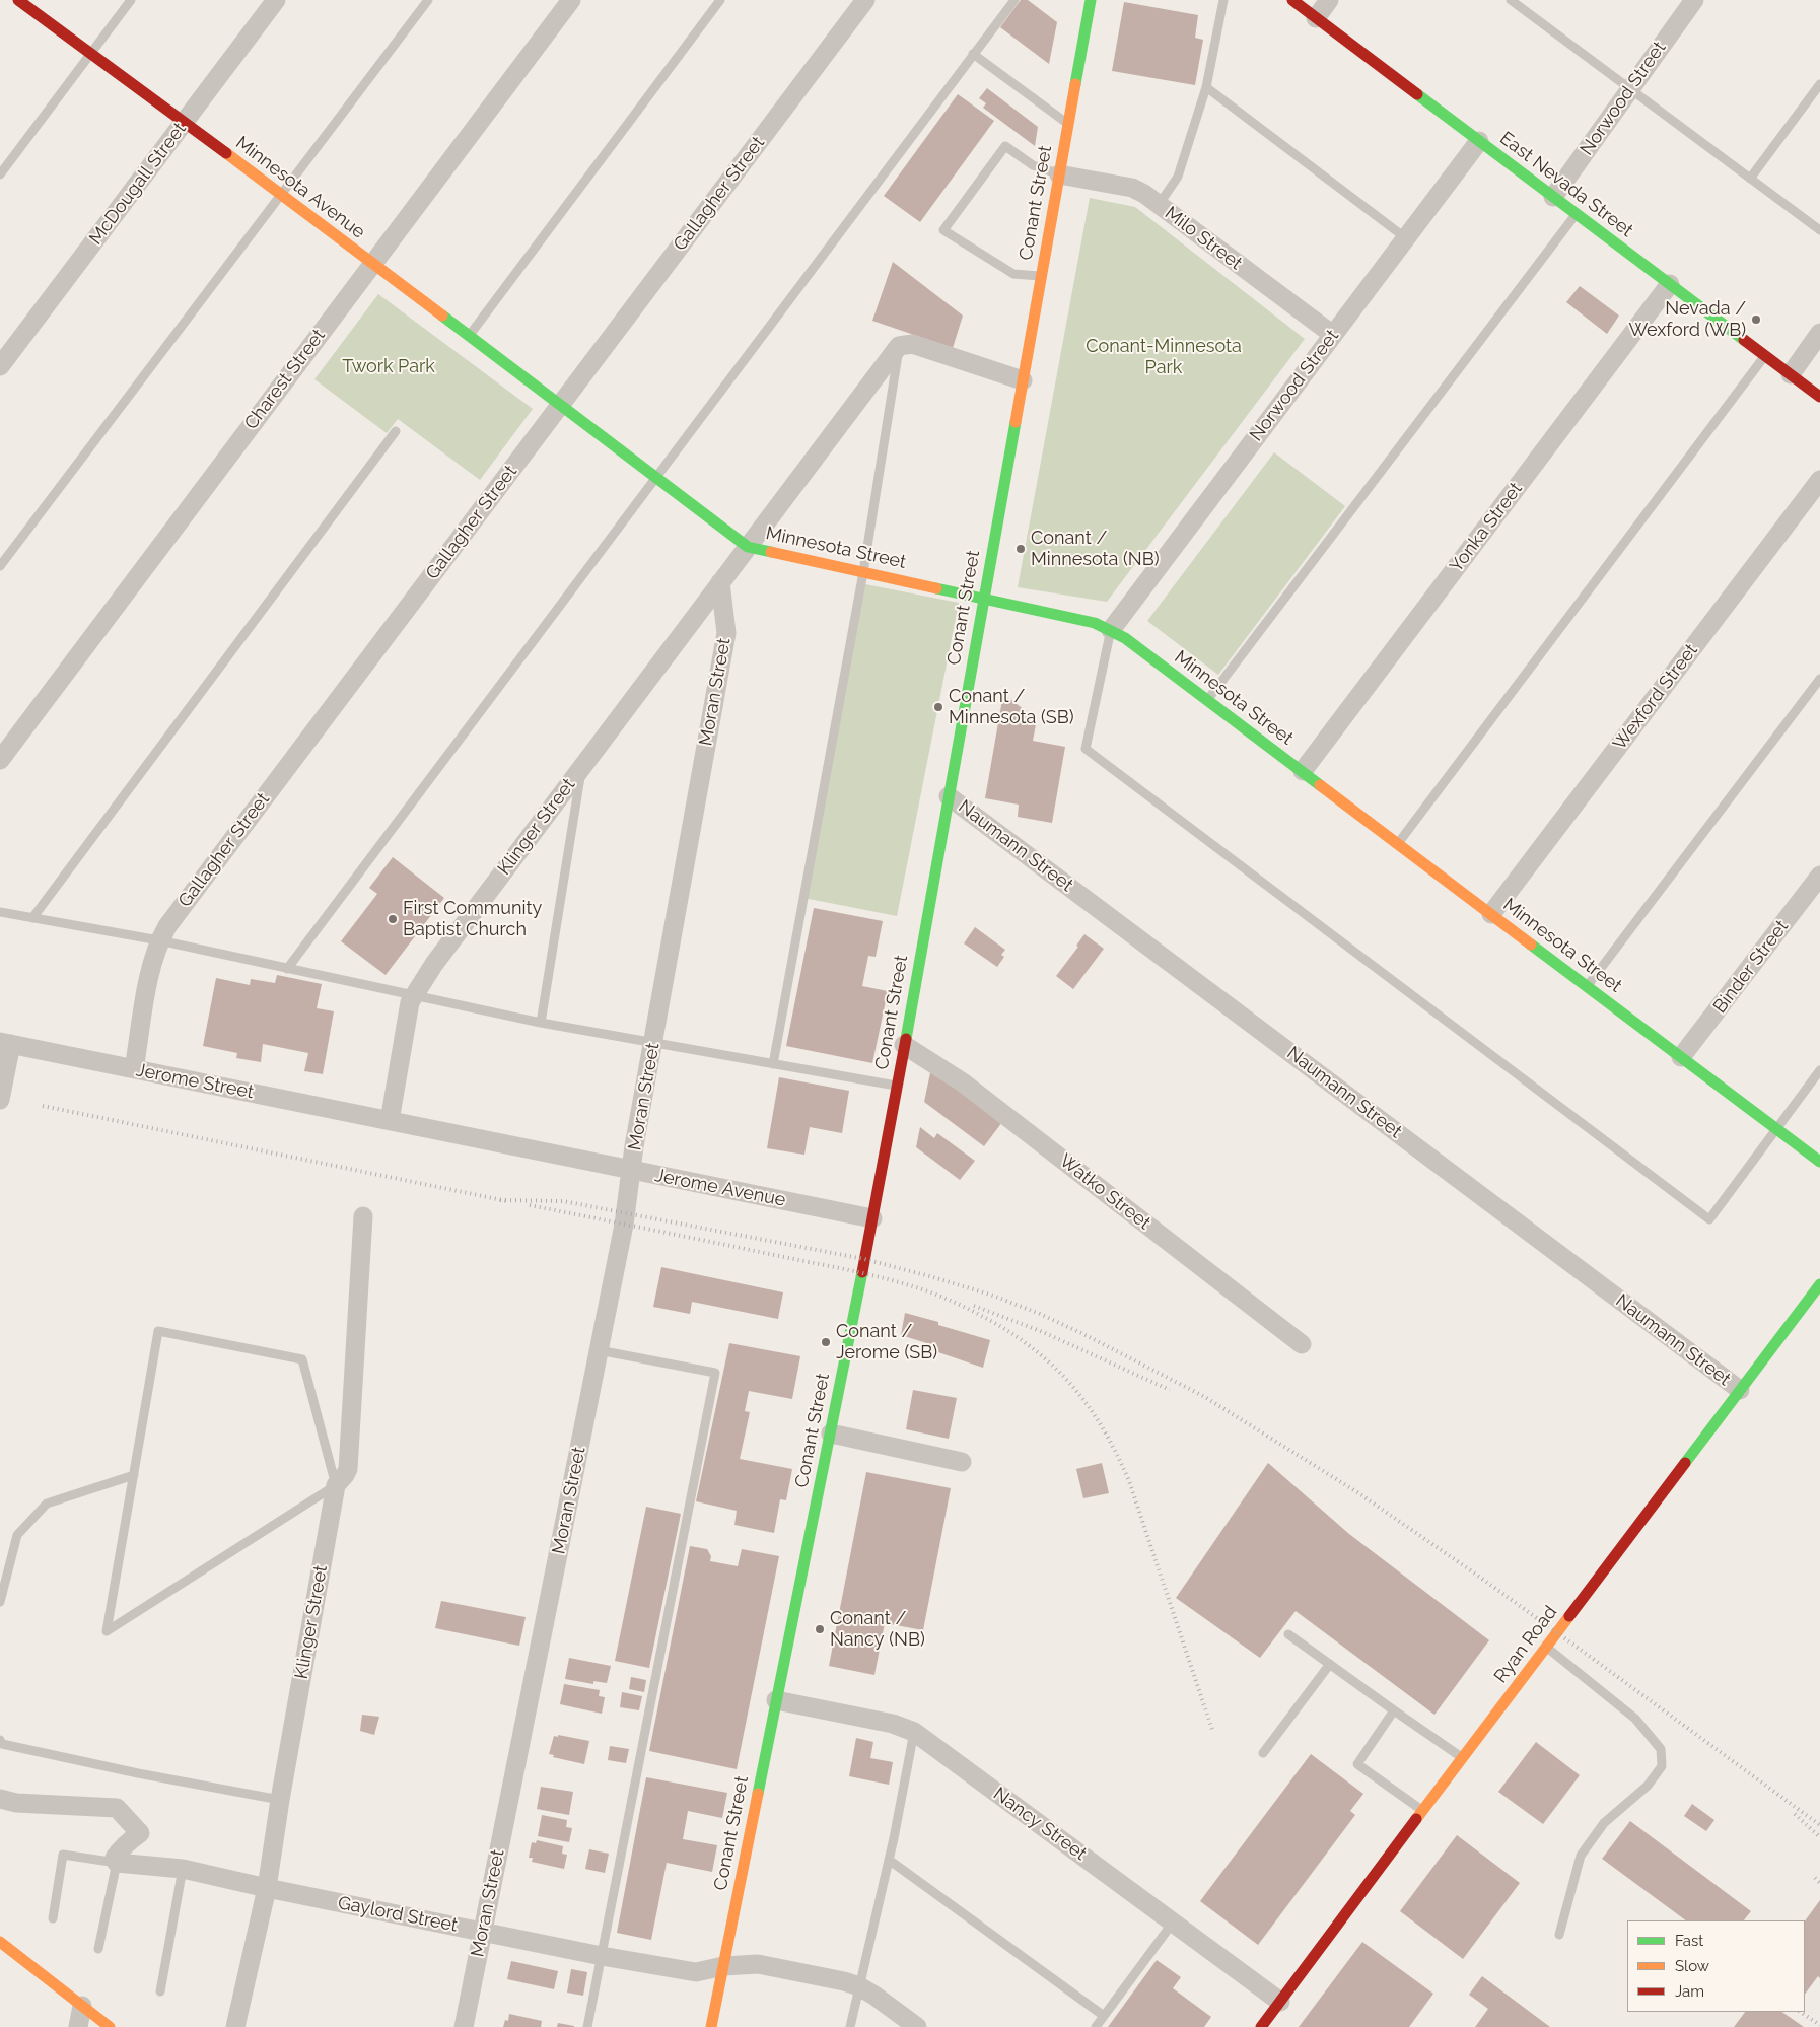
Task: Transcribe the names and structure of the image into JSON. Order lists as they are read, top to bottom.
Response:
{
  "streets": {
    "street": [
      "Norwood Street",
      "McDougall Street",
      "East Nevada Street",
      "Minnesota Avenue",
      "Gallagher Street",
      "Conant Street",
      "Milo Street",
      "Charest Street",
      "Yonka Street",
      "Minnesota Street",
      "Moran Street",
      "Wexford Street",
      "Klinger Street",
      "Naumann Street",
      "Binder Street",
      "Jerome Street",
      "Jerome Avenue",
      "Watko Street",
      "Ryan Road",
      "Nancy Street",
      "Gaylord Street"
    ]
  },
  "crossings": [
    ["Norwood Street", "East Nevada Street"],
    ["Norwood Street", "Milo Street"],
    ["Norwood Street", "Minnesota Street"],
    ["McDougall Street", "Minnesota Avenue"],
    ["East Nevada Street", "Yonka Street"],
    ["Minnesota Avenue", "Gallagher Street"],
    ["Minnesota Avenue", "Charest Street"],
    ["Minnesota Avenue", "Minnesota Street"],
    ["Gallagher Street", "Minnesota Street"],
    ["Gallagher Street", "Jerome Street"],
    ["Conant Street", "Milo Street"],
    ["Conant Street", "Minnesota Street"],
    ["Conant Street", "Naumann Street"],
    ["Conant Street", "Jerome Avenue"],
    ["Conant Street", "Watko Street"],
    ["Conant Street", "Nancy Street"],
    ["Conant Street", "Gaylord Street"],
    ["Yonka Street", "Minnesota Street"],
    ["Minnesota Street", "Wexford Street"],
    ["Minnesota Street", "Binder Street"],
    ["Moran Street", "Klinger Street"],
    ["Moran Street", "Jerome Avenue"],
    ["Moran Street", "Gaylord Street"],
    ["Klinger Street", "Jerome Street"],
    ["Klinger Street", "Jerome Avenue"],
    ["Klinger Street", "Gaylord Street"],
    ["Naumann Street", "Ryan Road"],
    ["Jerome Street", "Jerome Avenue"],
    ["Ryan Road", "Nancy Street"]
  ],
  "parks": ["Conant-Minnesota Park", "Twork Park"],
  "places": [
    "Nevada / Wexford (WB)",
    "Conant / Minnesota (NB)",
    "Conant / Minnesota (SB)",
    "First Community Baptist Church",
    "Conant / Jerome (SB)",
    "Conant / Nancy (NB)"
  ],
  "legend": ["Fast", "Slow", "Jam"]
}
